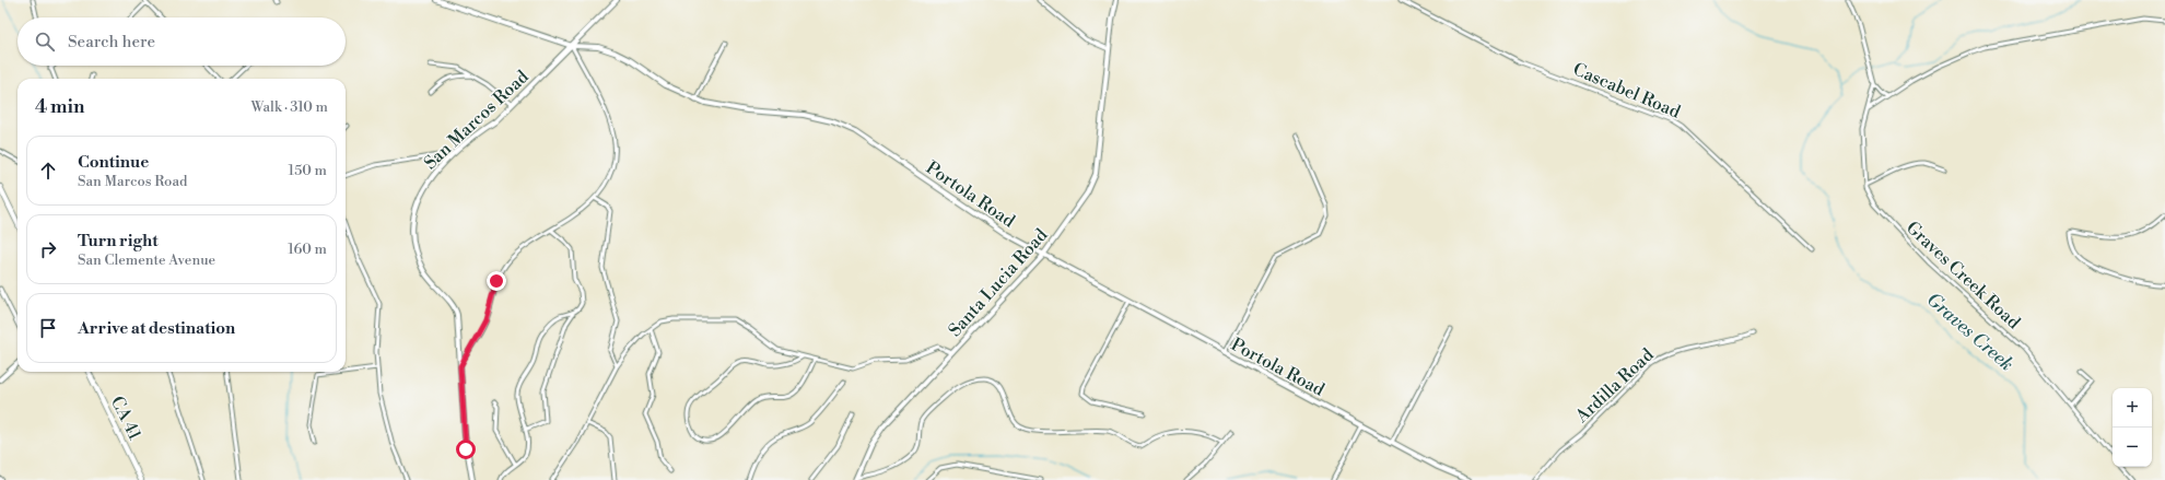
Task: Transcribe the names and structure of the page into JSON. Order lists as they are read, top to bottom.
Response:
{
  "streets": {
    "main road": ["CA 41"],
    "street": [
      "Cascabel Road",
      "San Marcos Road",
      "Portola Road",
      "Graves Creek Road",
      "Santa Lucia Road",
      "Ardilla Road"
    ]
  },
  "crossings": [
    ["San Marcos Road", "Portola Road"],
    ["Portola Road", "Santa Lucia Road"]
  ],
  "water": ["Graves Creek"],
  "page": {
    "search": "Search here",
    "heading": ["4 min", "Walk · 310 m"],
    "list": [
      ["Continue", "San Marcos Road", "150 m"],
      ["Turn right", "San Clemente Avenue", "160 m"],
      "Arrive at destination"
    ],
    "map_buttons": ["+", "−"]
  }
}
